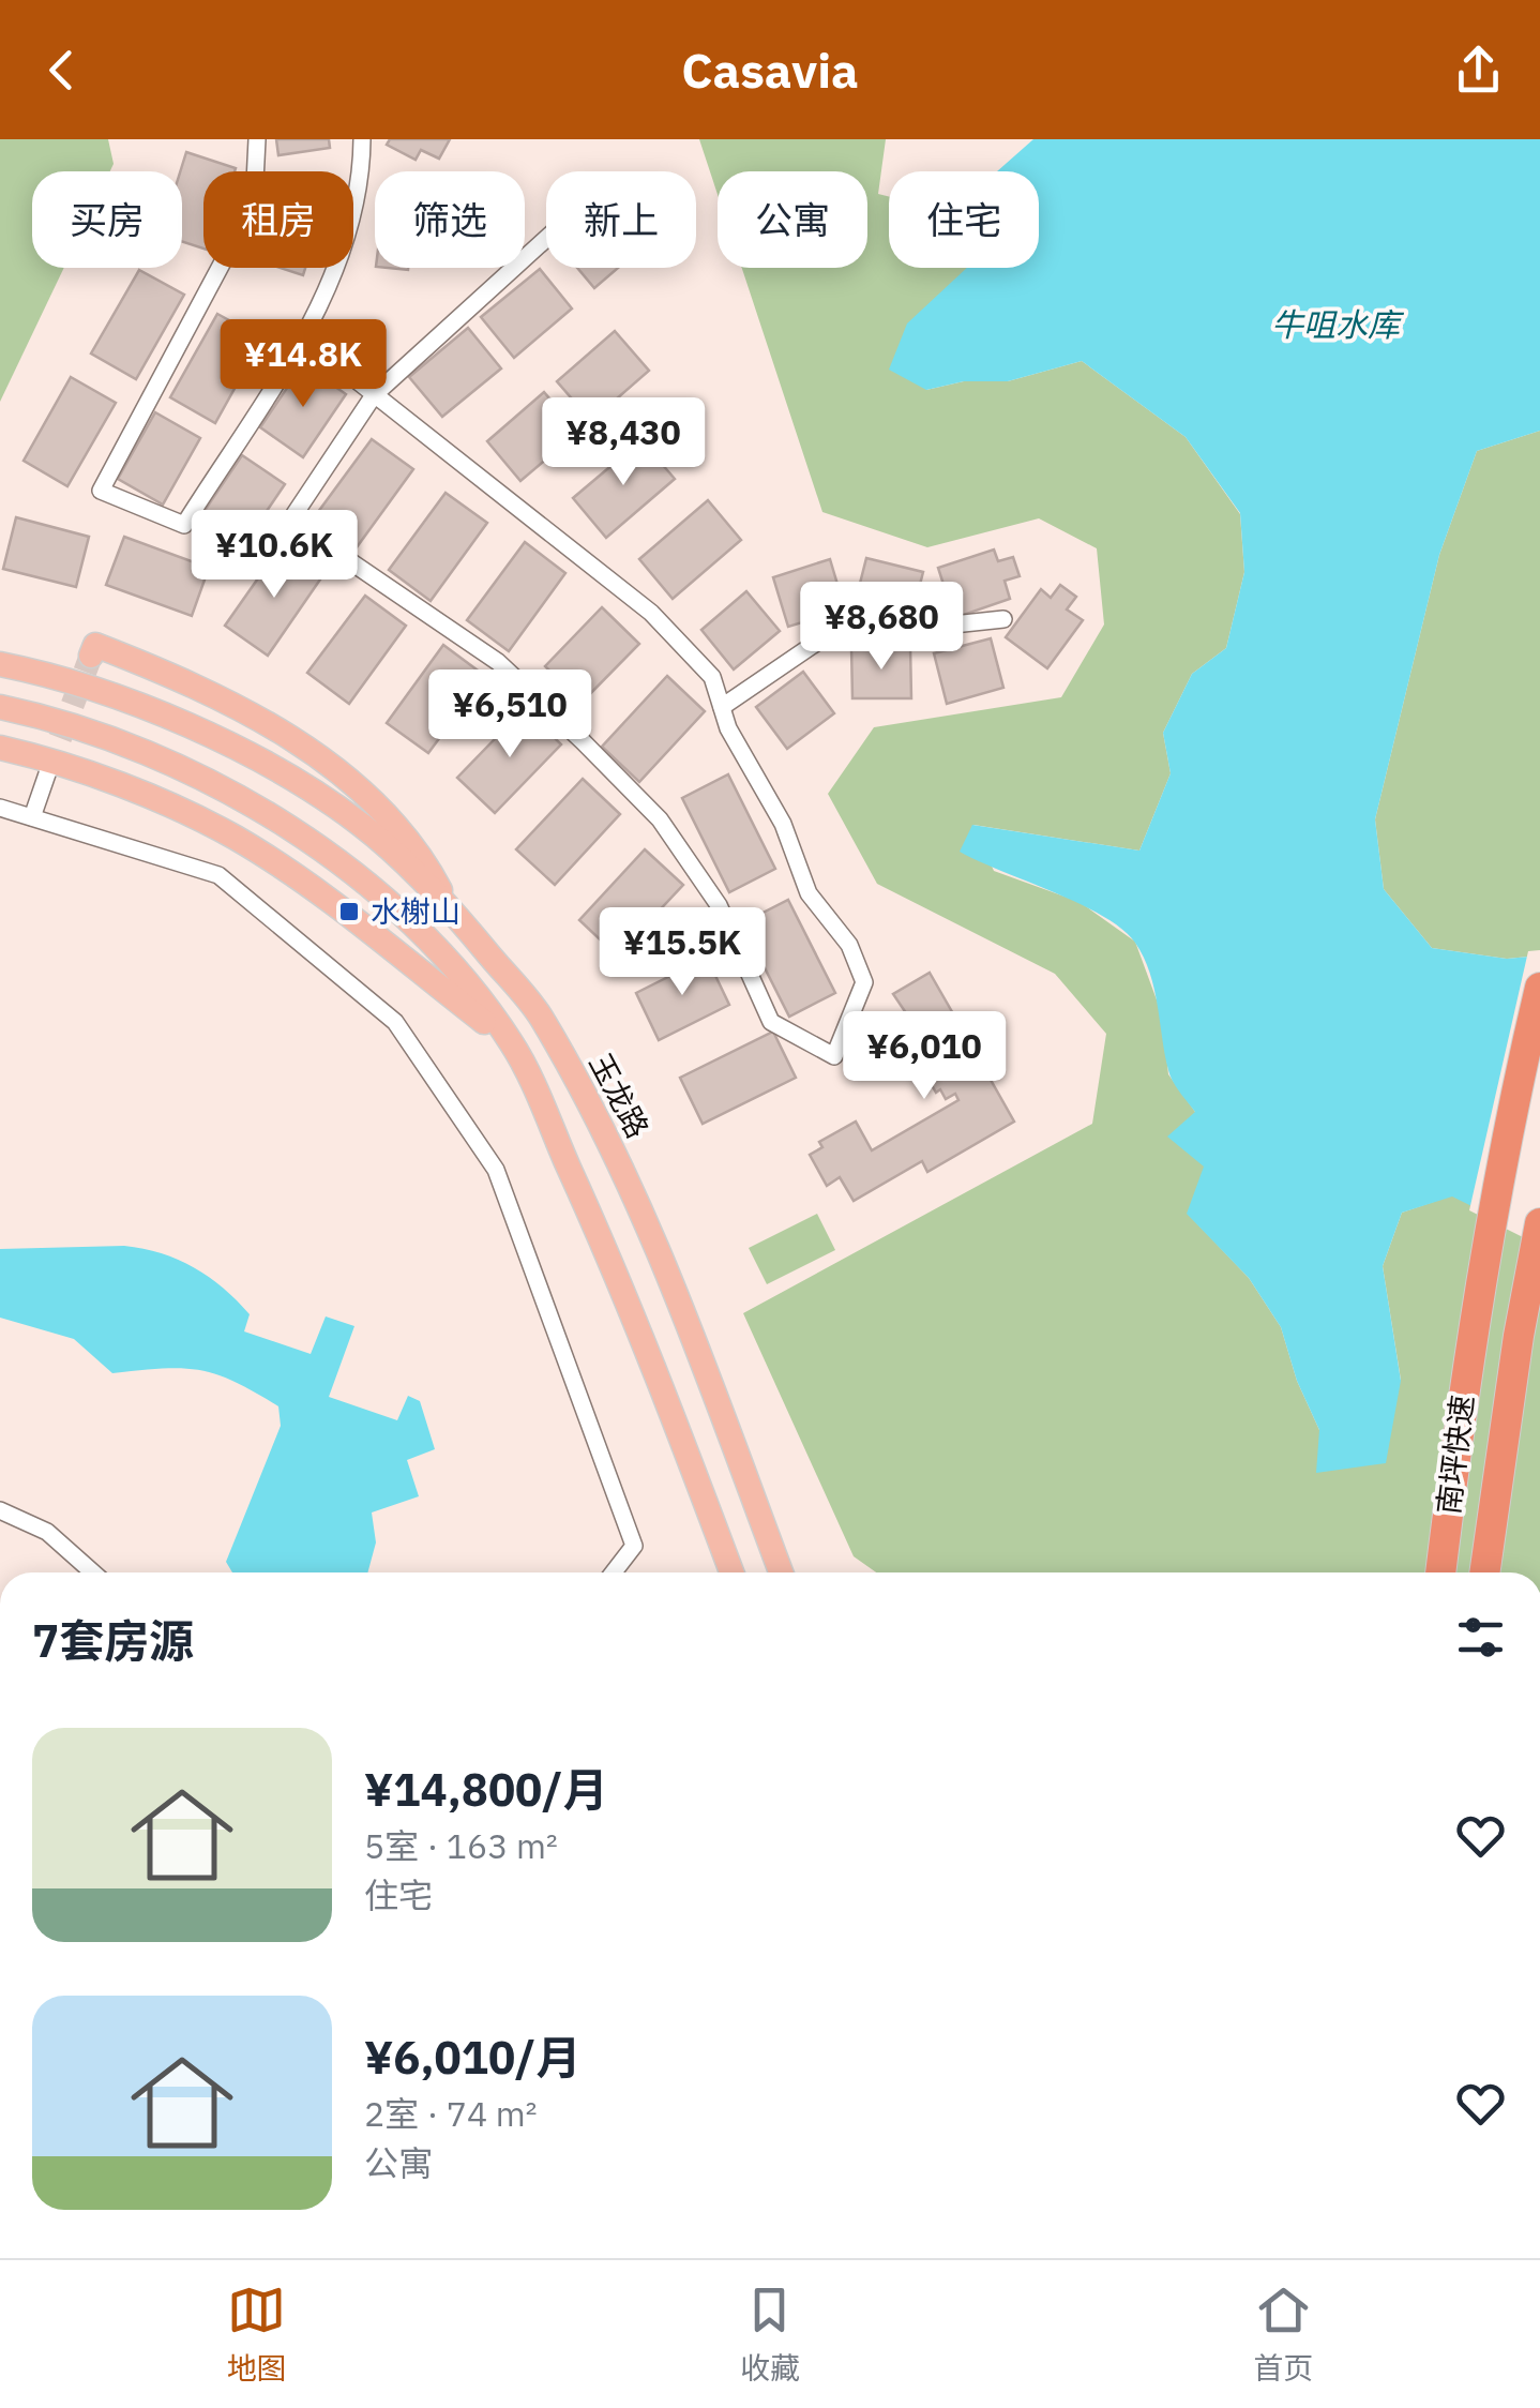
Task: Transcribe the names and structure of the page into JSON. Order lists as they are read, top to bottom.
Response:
{
  "streets": {
    "highway": ["南坪快速"],
    "main road": ["玉龙路"]
  },
  "water": ["牛咀水库"],
  "places": {
    "transit": ["水榭山"]
  },
  "page": {
    "header": "Casavia",
    "chip": [
      "买房",
      "租房",
      "筛选",
      "新上",
      "公寓",
      "住宅"
    ],
    "price": [
      "¥14.8K",
      "¥8,430",
      "¥10.6K",
      "¥8,680",
      "¥6,510",
      "¥15.5K",
      "¥6,010"
    ],
    "heading": "7套房源",
    "list": [
      {
        "name": "¥14,800/月",
        "note": "5室 · 163 m² · 住宅"
      },
      {
        "name": "¥6,010/月",
        "note": "2室 · 74 m² · 公寓"
      }
    ],
    "tabs": ["地图", "收藏", "首页"]
  }
}
